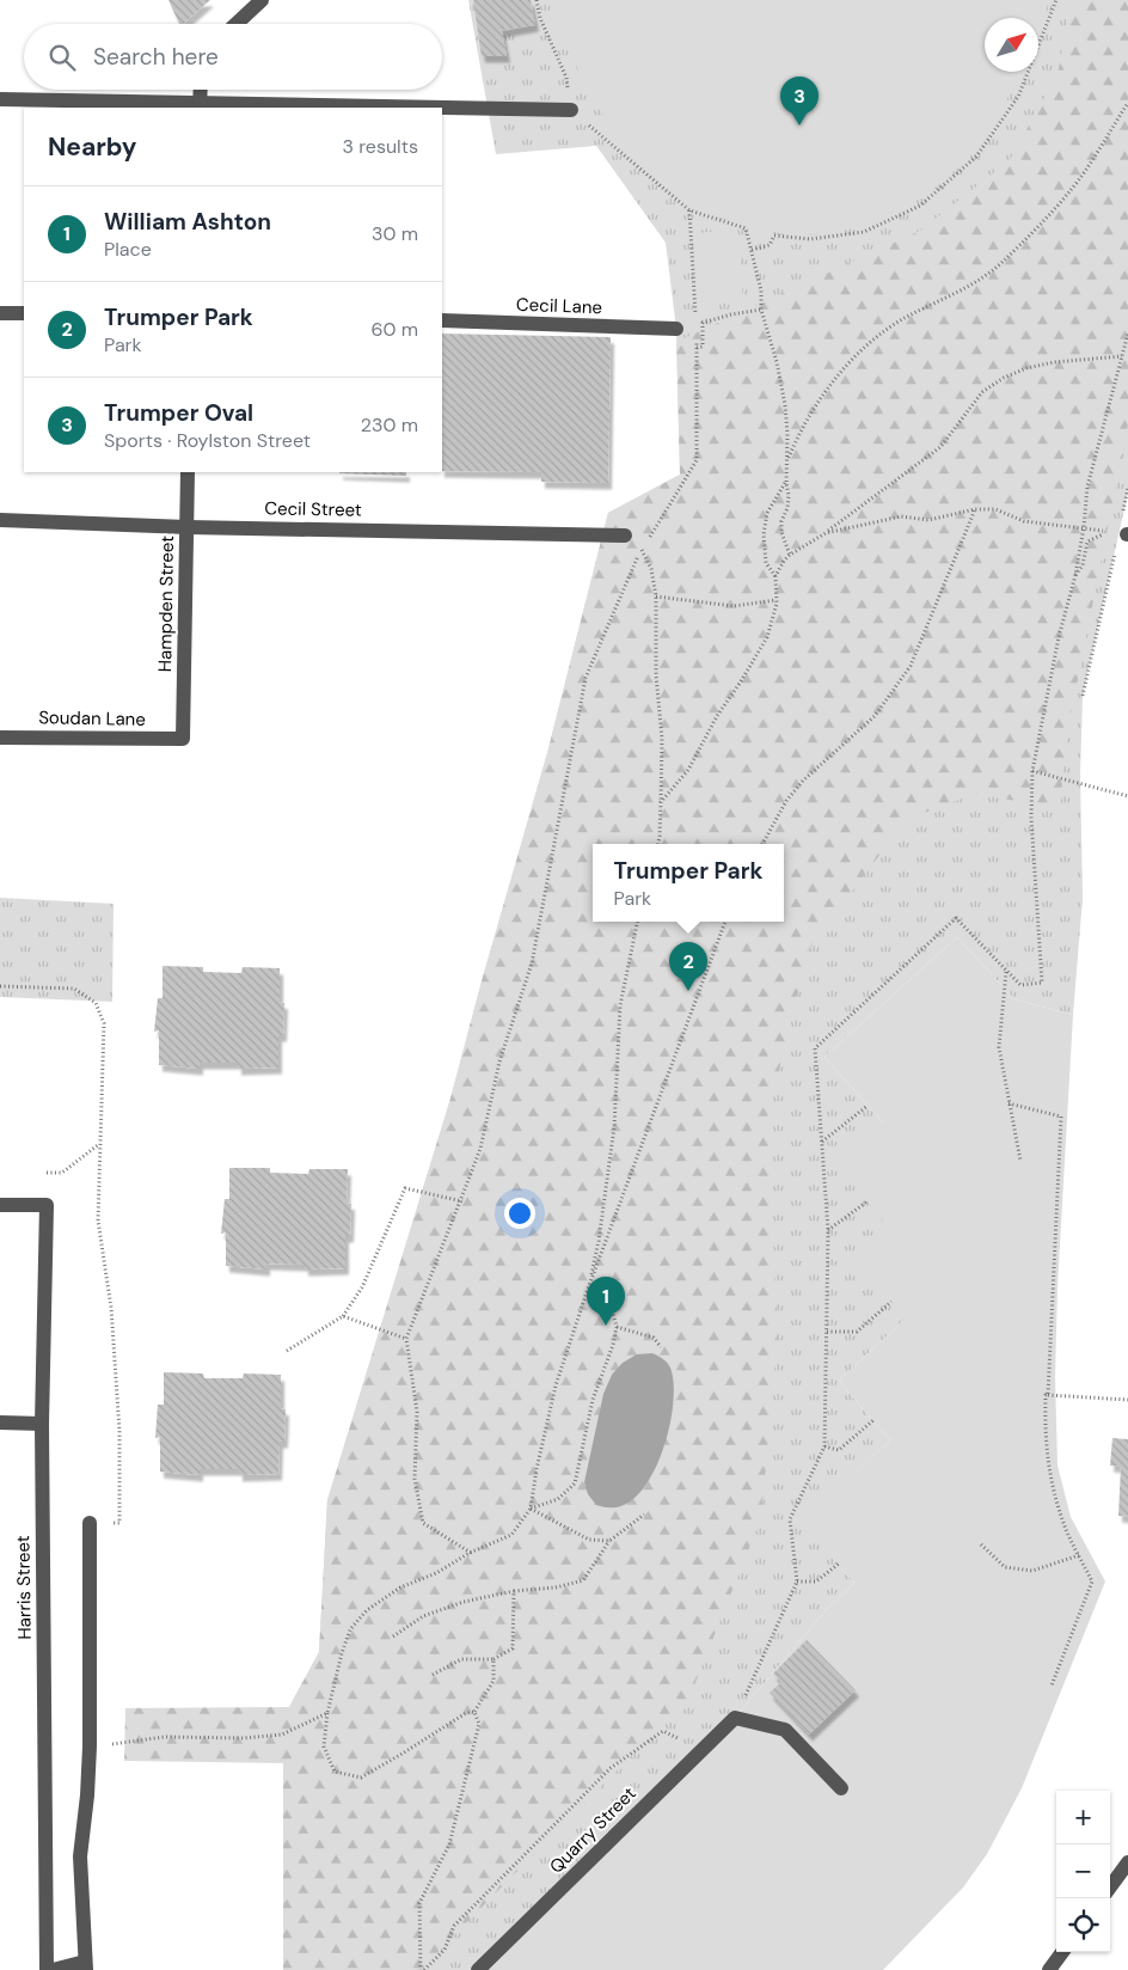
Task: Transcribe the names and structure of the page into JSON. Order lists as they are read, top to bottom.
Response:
{
  "streets": {
    "street": [
      "Cecil Lane",
      "Cecil Street",
      "Hampden Street",
      "Soudan Lane",
      "Harris Street",
      "Quarry Street"
    ]
  },
  "crossings": [
    ["Cecil Street", "Hampden Street"],
    ["Hampden Street", "Soudan Lane"]
  ],
  "north": "top right",
  "page": {
    "search": "Search here",
    "pins": ["3", "2", "1"],
    "heading": ["Nearby", "3 results"],
    "list": [
      {
        "mark": "1",
        "name": "William Ashton",
        "note": "Place",
        "value": "30 m"
      },
      {
        "mark": "2",
        "name": "Trumper Park",
        "note": "Park",
        "value": "60 m"
      },
      {
        "mark": "3",
        "name": "Trumper Oval",
        "note": "Sports · Roylston Street",
        "value": "230 m"
      }
    ],
    "popup": ["Trumper Park", "Park"],
    "map_buttons": ["+", "−"]
  }
}
